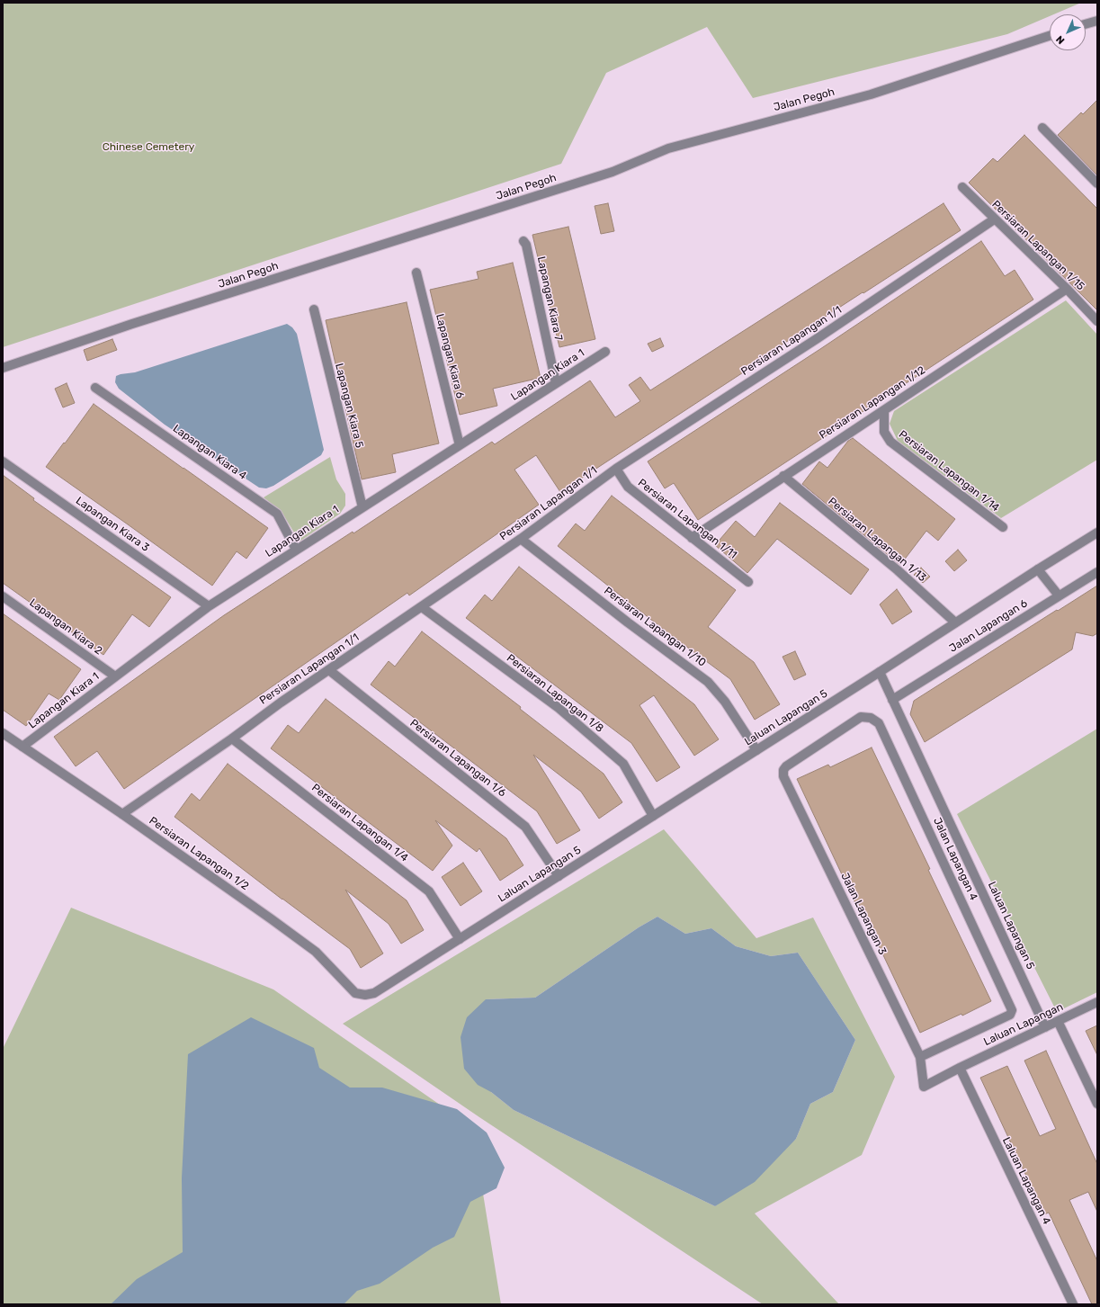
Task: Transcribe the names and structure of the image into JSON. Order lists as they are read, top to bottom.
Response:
{
  "streets": {
    "street": [
      "Jalan Pegoh",
      "Persiaran Lapangan 1/15",
      "Lapangan Kiara 7",
      "Persiaran Lapangan 1/1",
      "Lapangan Kiara 6",
      "Lapangan Kiara 1",
      "Persiaran Lapangan 1/12",
      "Lapangan Kiara 5",
      "Lapangan Kiara 4",
      "Persiaran Lapangan 1/14",
      "Persiaran Lapangan 1/11",
      "Lapangan Kiara 3",
      "Persiaran Lapangan 1/13",
      "Jalan Lapangan 6",
      "Lapangan Kiara 2",
      "Persiaran Lapangan 1/10",
      "Persiaran Lapangan 1/8",
      "Laluan Lapangan 5",
      "Persiaran Lapangan 1/6",
      "Persiaran Lapangan 1/4",
      "Persiaran Lapangan 1/2",
      "Jalan Lapangan 4",
      "Jalan Lapangan 3",
      "Laluan Lapangan",
      "Laluan Lapangan 4"
    ]
  },
  "crossings": [
    ["Persiaran Lapangan 1/15", "Persiaran Lapangan 1/1"],
    ["Persiaran Lapangan 1/15", "Persiaran Lapangan 1/12"],
    ["Lapangan Kiara 7", "Lapangan Kiara 1"],
    ["Persiaran Lapangan 1/1", "Persiaran Lapangan 1/11"],
    ["Persiaran Lapangan 1/1", "Persiaran Lapangan 1/10"],
    ["Persiaran Lapangan 1/1", "Persiaran Lapangan 1/8"],
    ["Persiaran Lapangan 1/1", "Persiaran Lapangan 1/6"],
    ["Persiaran Lapangan 1/1", "Persiaran Lapangan 1/4"],
    ["Persiaran Lapangan 1/1", "Persiaran Lapangan 1/2"],
    ["Lapangan Kiara 6", "Lapangan Kiara 1"],
    ["Lapangan Kiara 1", "Lapangan Kiara 5"],
    ["Lapangan Kiara 1", "Lapangan Kiara 4"],
    ["Lapangan Kiara 1", "Lapangan Kiara 3"],
    ["Lapangan Kiara 1", "Lapangan Kiara 2"],
    ["Lapangan Kiara 1", "Persiaran Lapangan 1/2"],
    ["Persiaran Lapangan 1/12", "Persiaran Lapangan 1/14"],
    ["Persiaran Lapangan 1/12", "Persiaran Lapangan 1/11"],
    ["Persiaran Lapangan 1/12", "Persiaran Lapangan 1/13"],
    ["Jalan Lapangan 6", "Laluan Lapangan 5"],
    ["Persiaran Lapangan 1/10", "Laluan Lapangan 5"],
    ["Persiaran Lapangan 1/8", "Laluan Lapangan 5"],
    ["Laluan Lapangan 5", "Persiaran Lapangan 1/6"],
    ["Laluan Lapangan 5", "Persiaran Lapangan 1/4"],
    ["Laluan Lapangan 5", "Persiaran Lapangan 1/2"],
    ["Laluan Lapangan 5", "Laluan Lapangan"],
    ["Jalan Lapangan 4", "Jalan Lapangan 3"],
    ["Jalan Lapangan 3", "Laluan Lapangan"],
    ["Laluan Lapangan", "Laluan Lapangan 4"]
  ],
  "parks": ["Chinese Cemetery"],
  "north": "bottom left"
}
